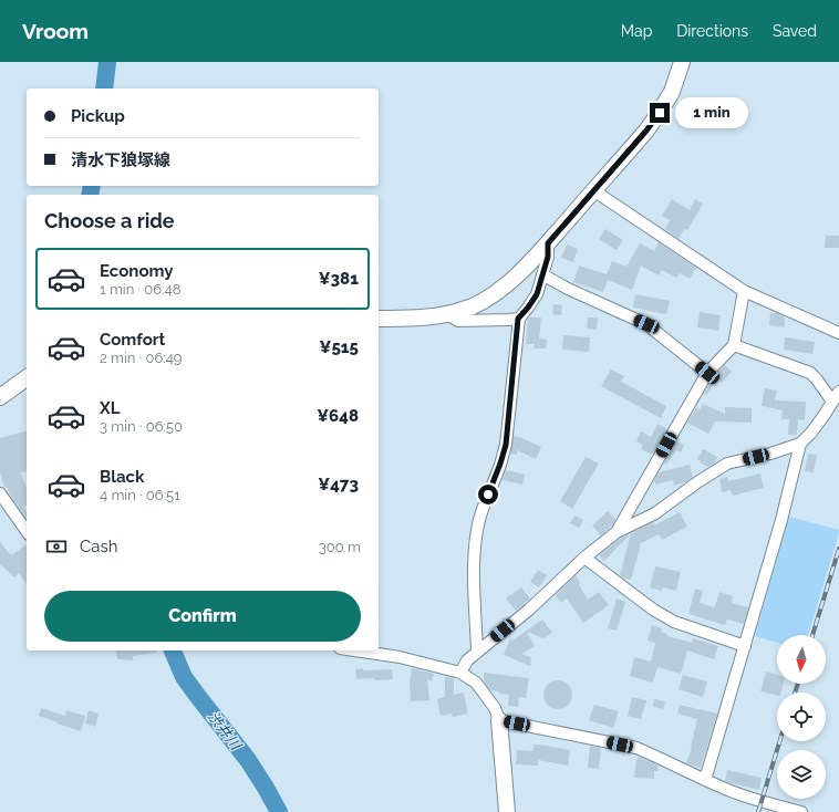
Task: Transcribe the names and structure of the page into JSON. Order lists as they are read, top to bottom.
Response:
{
  "water": ["渋井川"],
  "north": "bottom",
  "page": {
    "header": "Vroom",
    "nav": ["Map", "Directions", "Saved"],
    "banner": ["Pickup", "清水下狼塚線"],
    "bubble": "1 min",
    "heading": "Choose a ride",
    "list": [
      {
        "name": "Economy",
        "note": "1 min · 06:48",
        "value": "¥381"
      },
      {
        "name": "Comfort",
        "note": "2 min · 06:49",
        "value": "¥515"
      },
      {
        "name": "XL",
        "note": "3 min · 06:50",
        "value": "¥648"
      },
      {
        "name": "Black",
        "note": "4 min · 06:51",
        "value": "¥473"
      }
    ],
    "pay": ["Cash", "300 m"],
    "buttons": "Confirm"
  }
}
